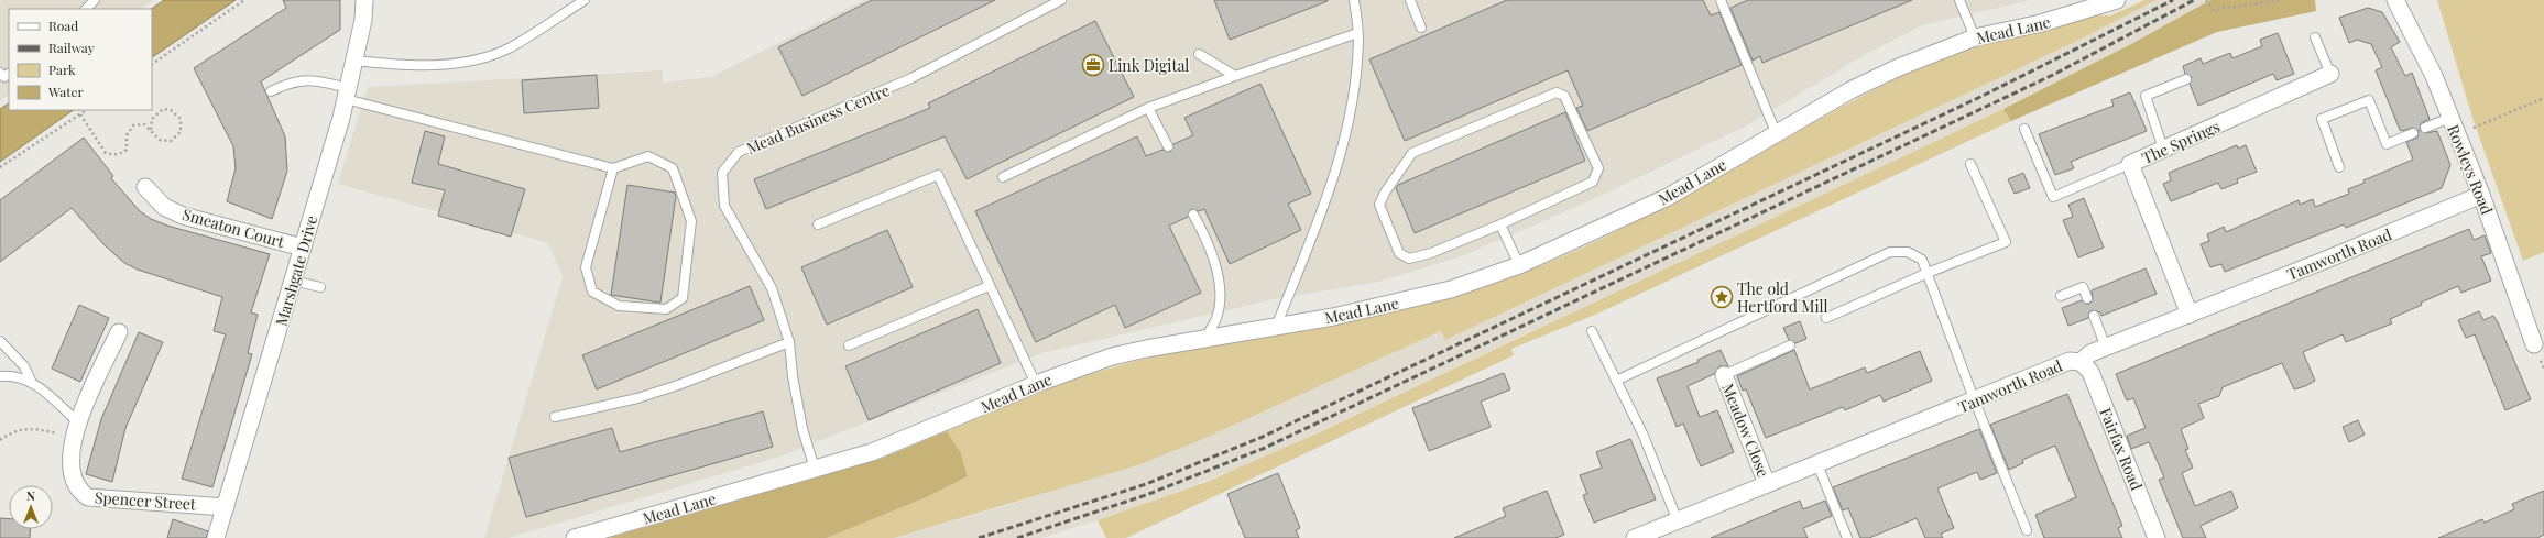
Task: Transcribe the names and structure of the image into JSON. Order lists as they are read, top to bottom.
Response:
{
  "streets": {
    "street": [
      "Mead Lane",
      "The Springs",
      "Rowleys Road",
      "Smeaton Court",
      "Tamworth Road",
      "Marshgate Drive",
      "Meadow Close",
      "Fairfax Road",
      "Spencer Street"
    ],
    "lane": ["Mead Business Centre"]
  },
  "crossings": [
    ["Mead Lane", "Mead Business Centre"],
    ["The Springs", "Tamworth Road"],
    ["Rowleys Road", "Tamworth Road"],
    ["Smeaton Court", "Marshgate Drive"],
    ["Tamworth Road", "Meadow Close"],
    ["Tamworth Road", "Fairfax Road"],
    ["Marshgate Drive", "Spencer Street"]
  ],
  "places": {
    "office": ["Link Digital"],
    "place": ["The old Hertford Mill"]
  },
  "legend": [
    "Road",
    "Railway",
    "Park",
    "Water"
  ],
  "north": "top"
}
